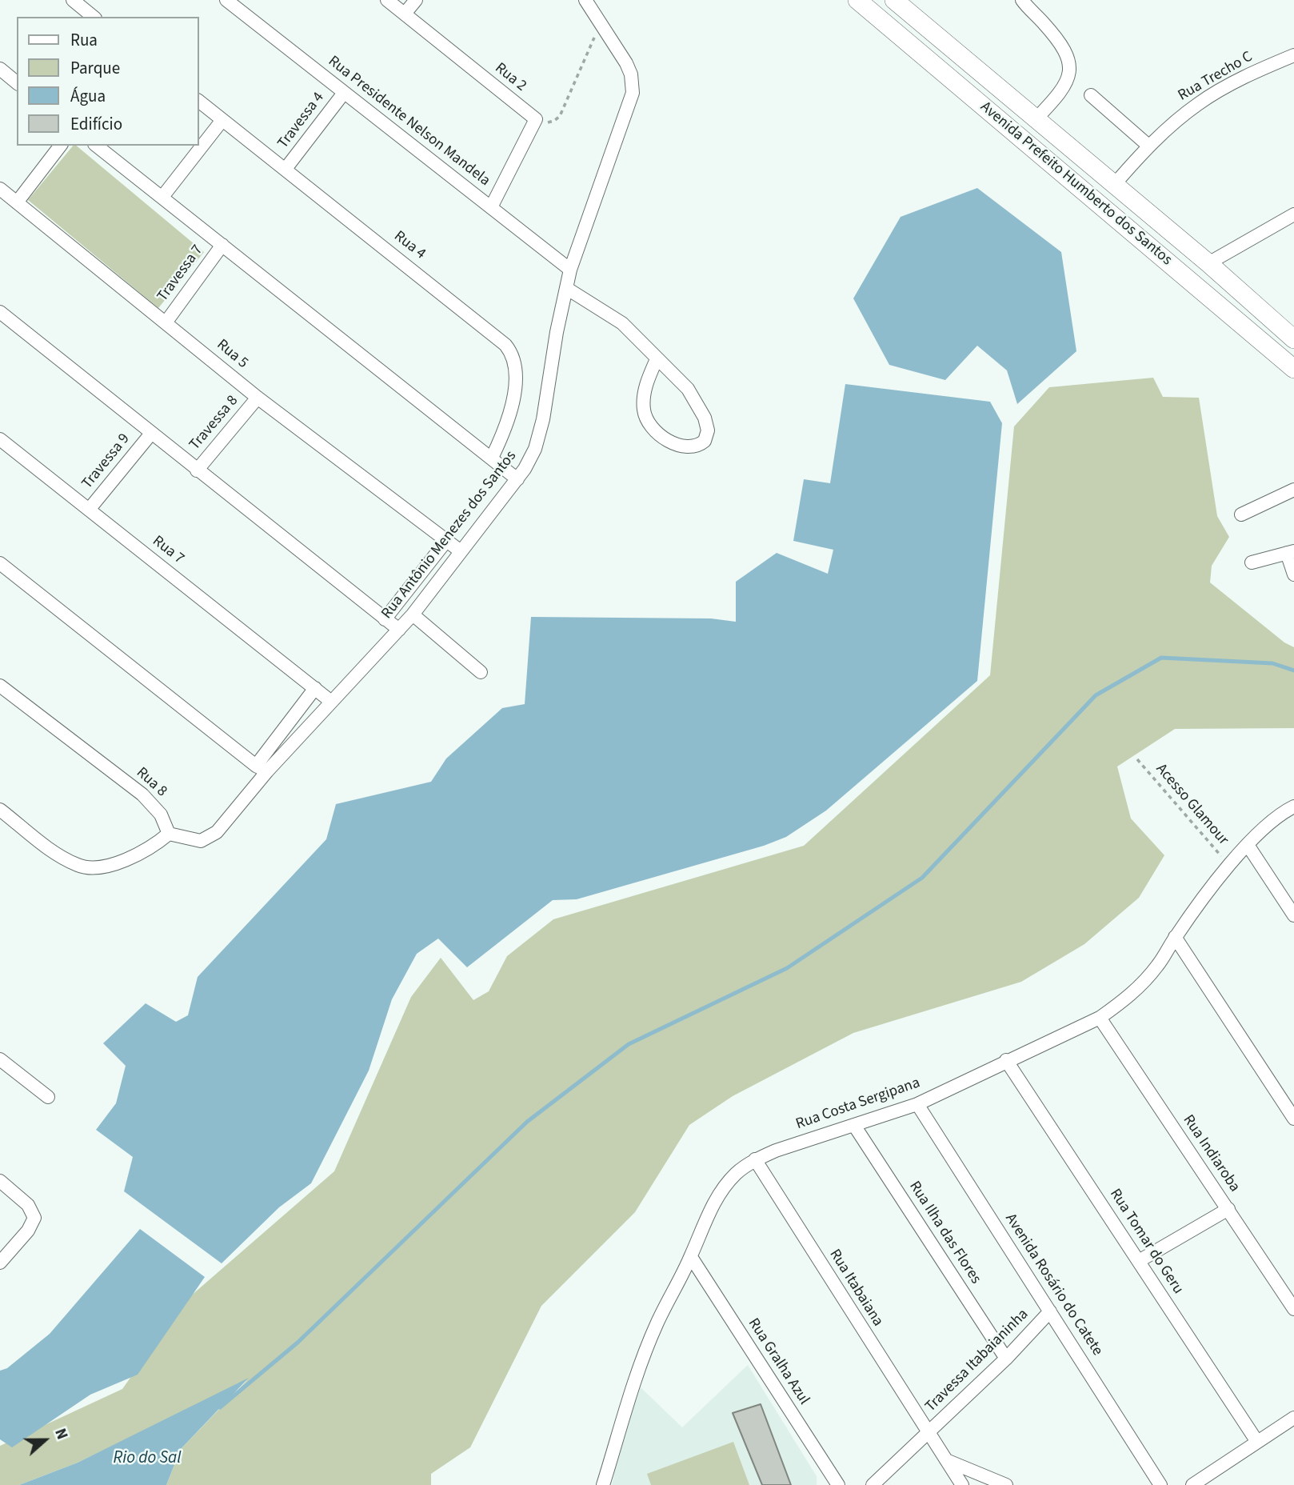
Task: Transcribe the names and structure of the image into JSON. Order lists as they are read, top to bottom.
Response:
{
  "streets": {
    "street": [
      "Rua Trecho C",
      "Rua 2",
      "Travessa 4",
      "Rua Presidente Nelson Mandela",
      "Avenida Prefeito Humberto dos Santos",
      "Rua 4",
      "Travessa 7",
      "Rua 5",
      "Travessa 8",
      "Travessa 9",
      "Rua Antônio Menezes dos Santos",
      "Rua 7",
      "Rua 8",
      "Rua Costa Sergipana",
      "Rua Indiaroba",
      "Rua Ilha das Flores",
      "Rua Tomar do Geru",
      "Avenida Rosário do Catete",
      "Rua Itabaiana",
      "Travessa Itabaianinha",
      "Rua Gralha Azul"
    ],
    "path": ["Acesso Glamour"]
  },
  "crossings": [
    ["Rua Trecho C", "Avenida Prefeito Humberto dos Santos"],
    ["Travessa 4", "Rua Presidente Nelson Mandela"],
    ["Travessa 4", "Rua 4"],
    ["Rua Presidente Nelson Mandela", "Rua Antônio Menezes dos Santos"],
    ["Travessa 7", "Rua 5"],
    ["Rua 5", "Travessa 8"],
    ["Rua 5", "Rua Antônio Menezes dos Santos"],
    ["Travessa 9", "Rua 7"],
    ["Rua Antônio Menezes dos Santos", "Rua 7"],
    ["Rua Antônio Menezes dos Santos", "Rua 8"],
    ["Acesso Glamour", "Rua Costa Sergipana"],
    ["Rua Costa Sergipana", "Rua Indiaroba"],
    ["Rua Costa Sergipana", "Rua Ilha das Flores"],
    ["Rua Costa Sergipana", "Rua Tomar do Geru"],
    ["Rua Costa Sergipana", "Avenida Rosário do Catete"],
    ["Rua Costa Sergipana", "Rua Itabaiana"],
    ["Rua Costa Sergipana", "Rua Gralha Azul"],
    ["Rua Ilha das Flores", "Travessa Itabaianinha"],
    ["Avenida Rosário do Catete", "Travessa Itabaianinha"],
    ["Rua Itabaiana", "Travessa Itabaianinha"]
  ],
  "water": ["Rio do Sal"],
  "legend": [
    "Rua",
    "Parque",
    "Água",
    "Edifício"
  ],
  "north": "right"
}
